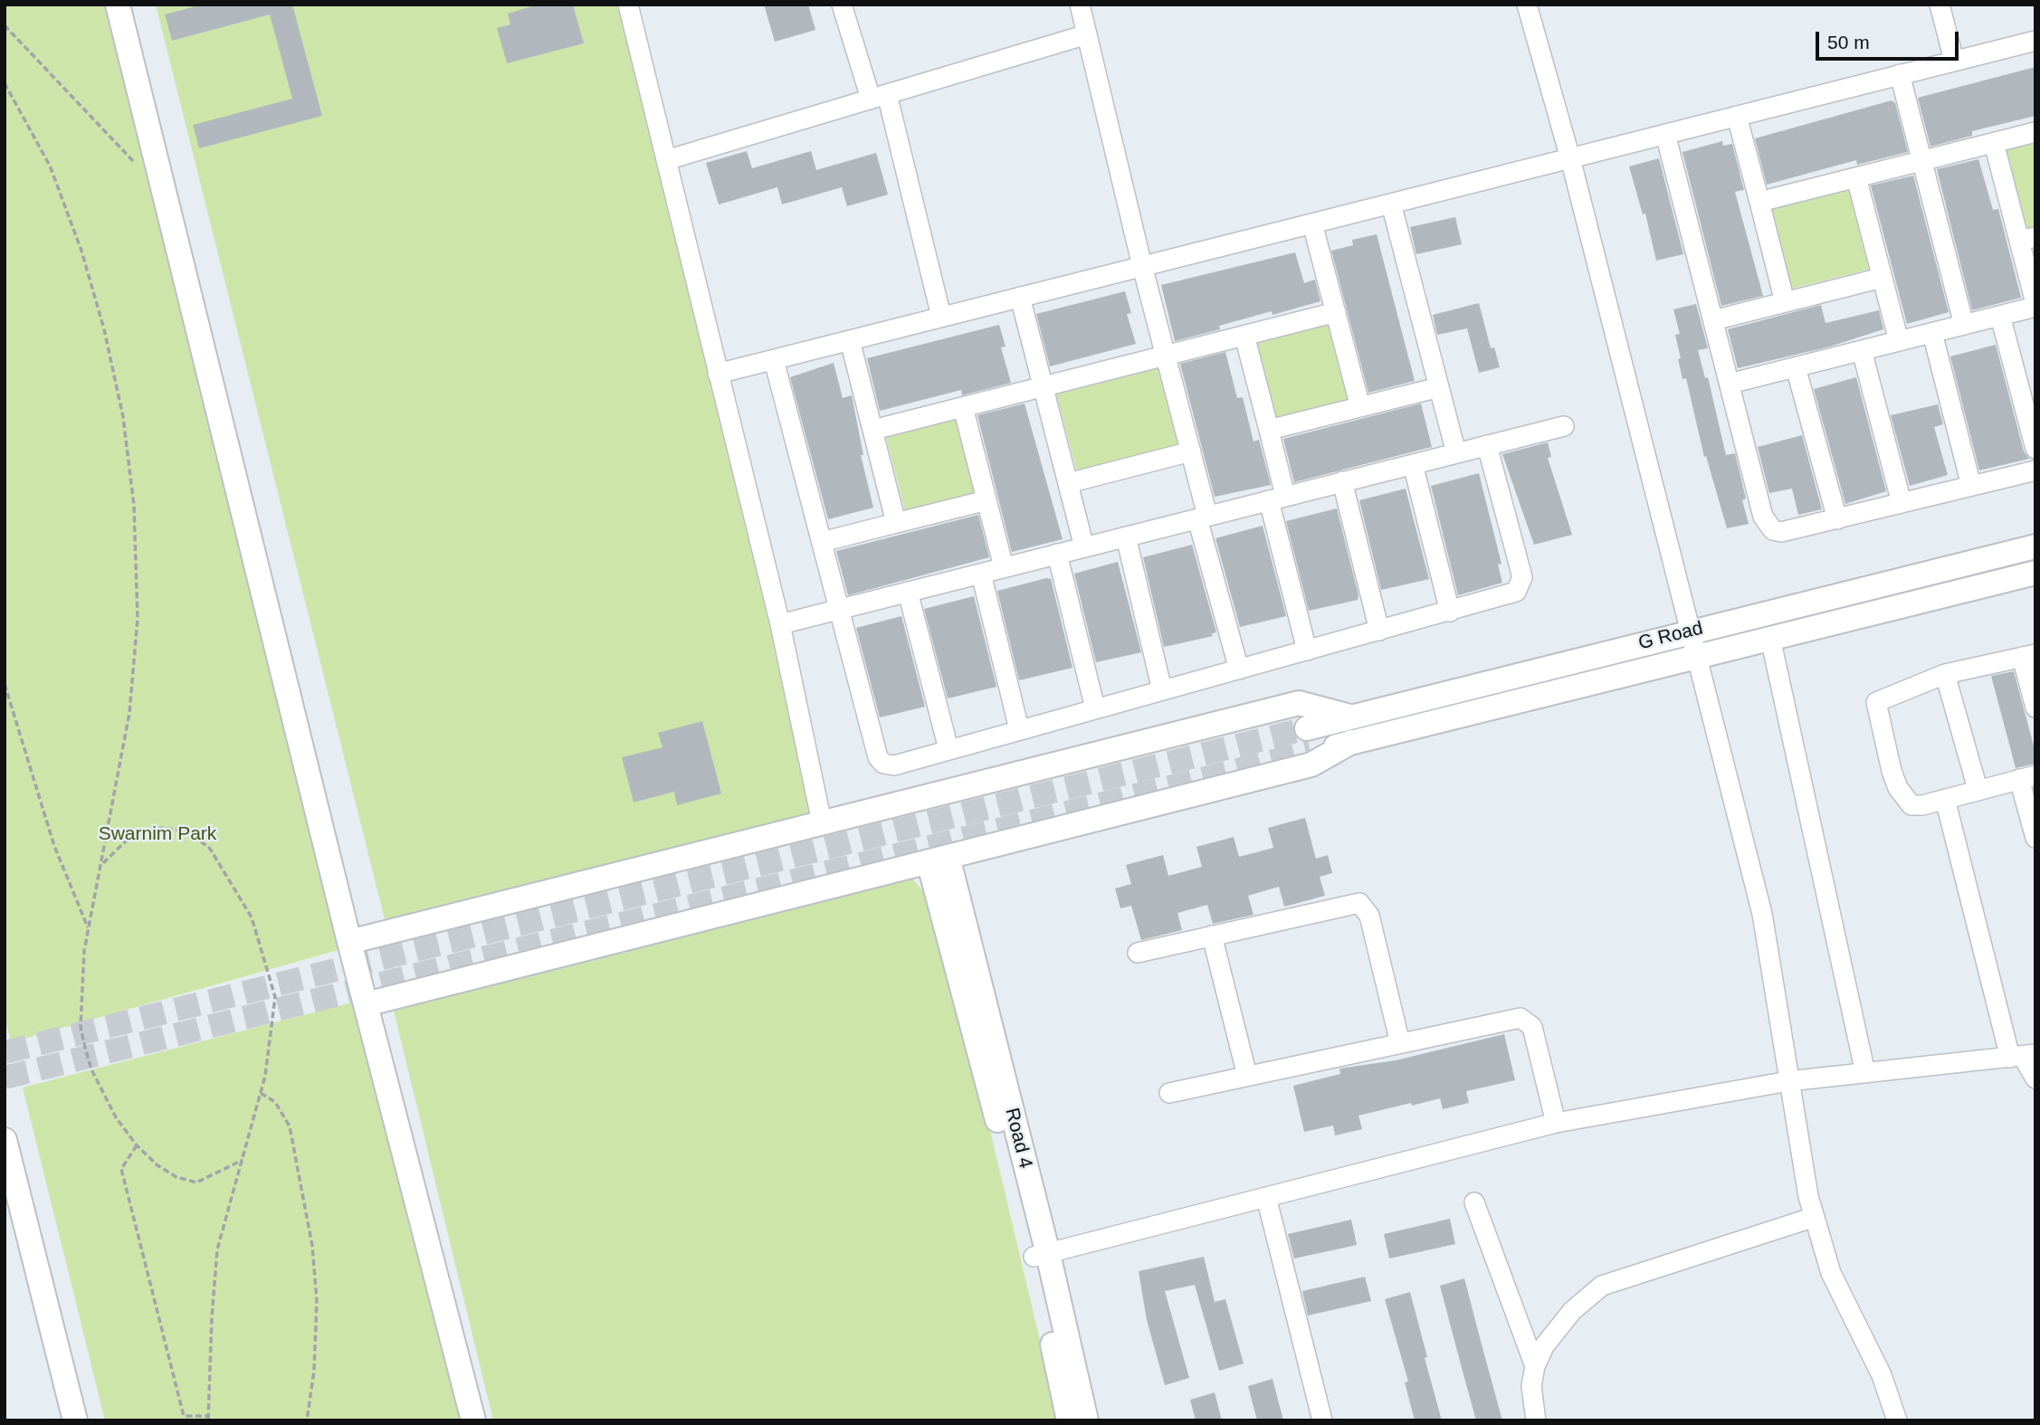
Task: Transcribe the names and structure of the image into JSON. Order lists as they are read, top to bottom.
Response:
{
  "streets": {
    "street": ["G Road", "Road 4"]
  },
  "parks": ["Swarnim Park"],
  "scale_bar": "50 m"
}
